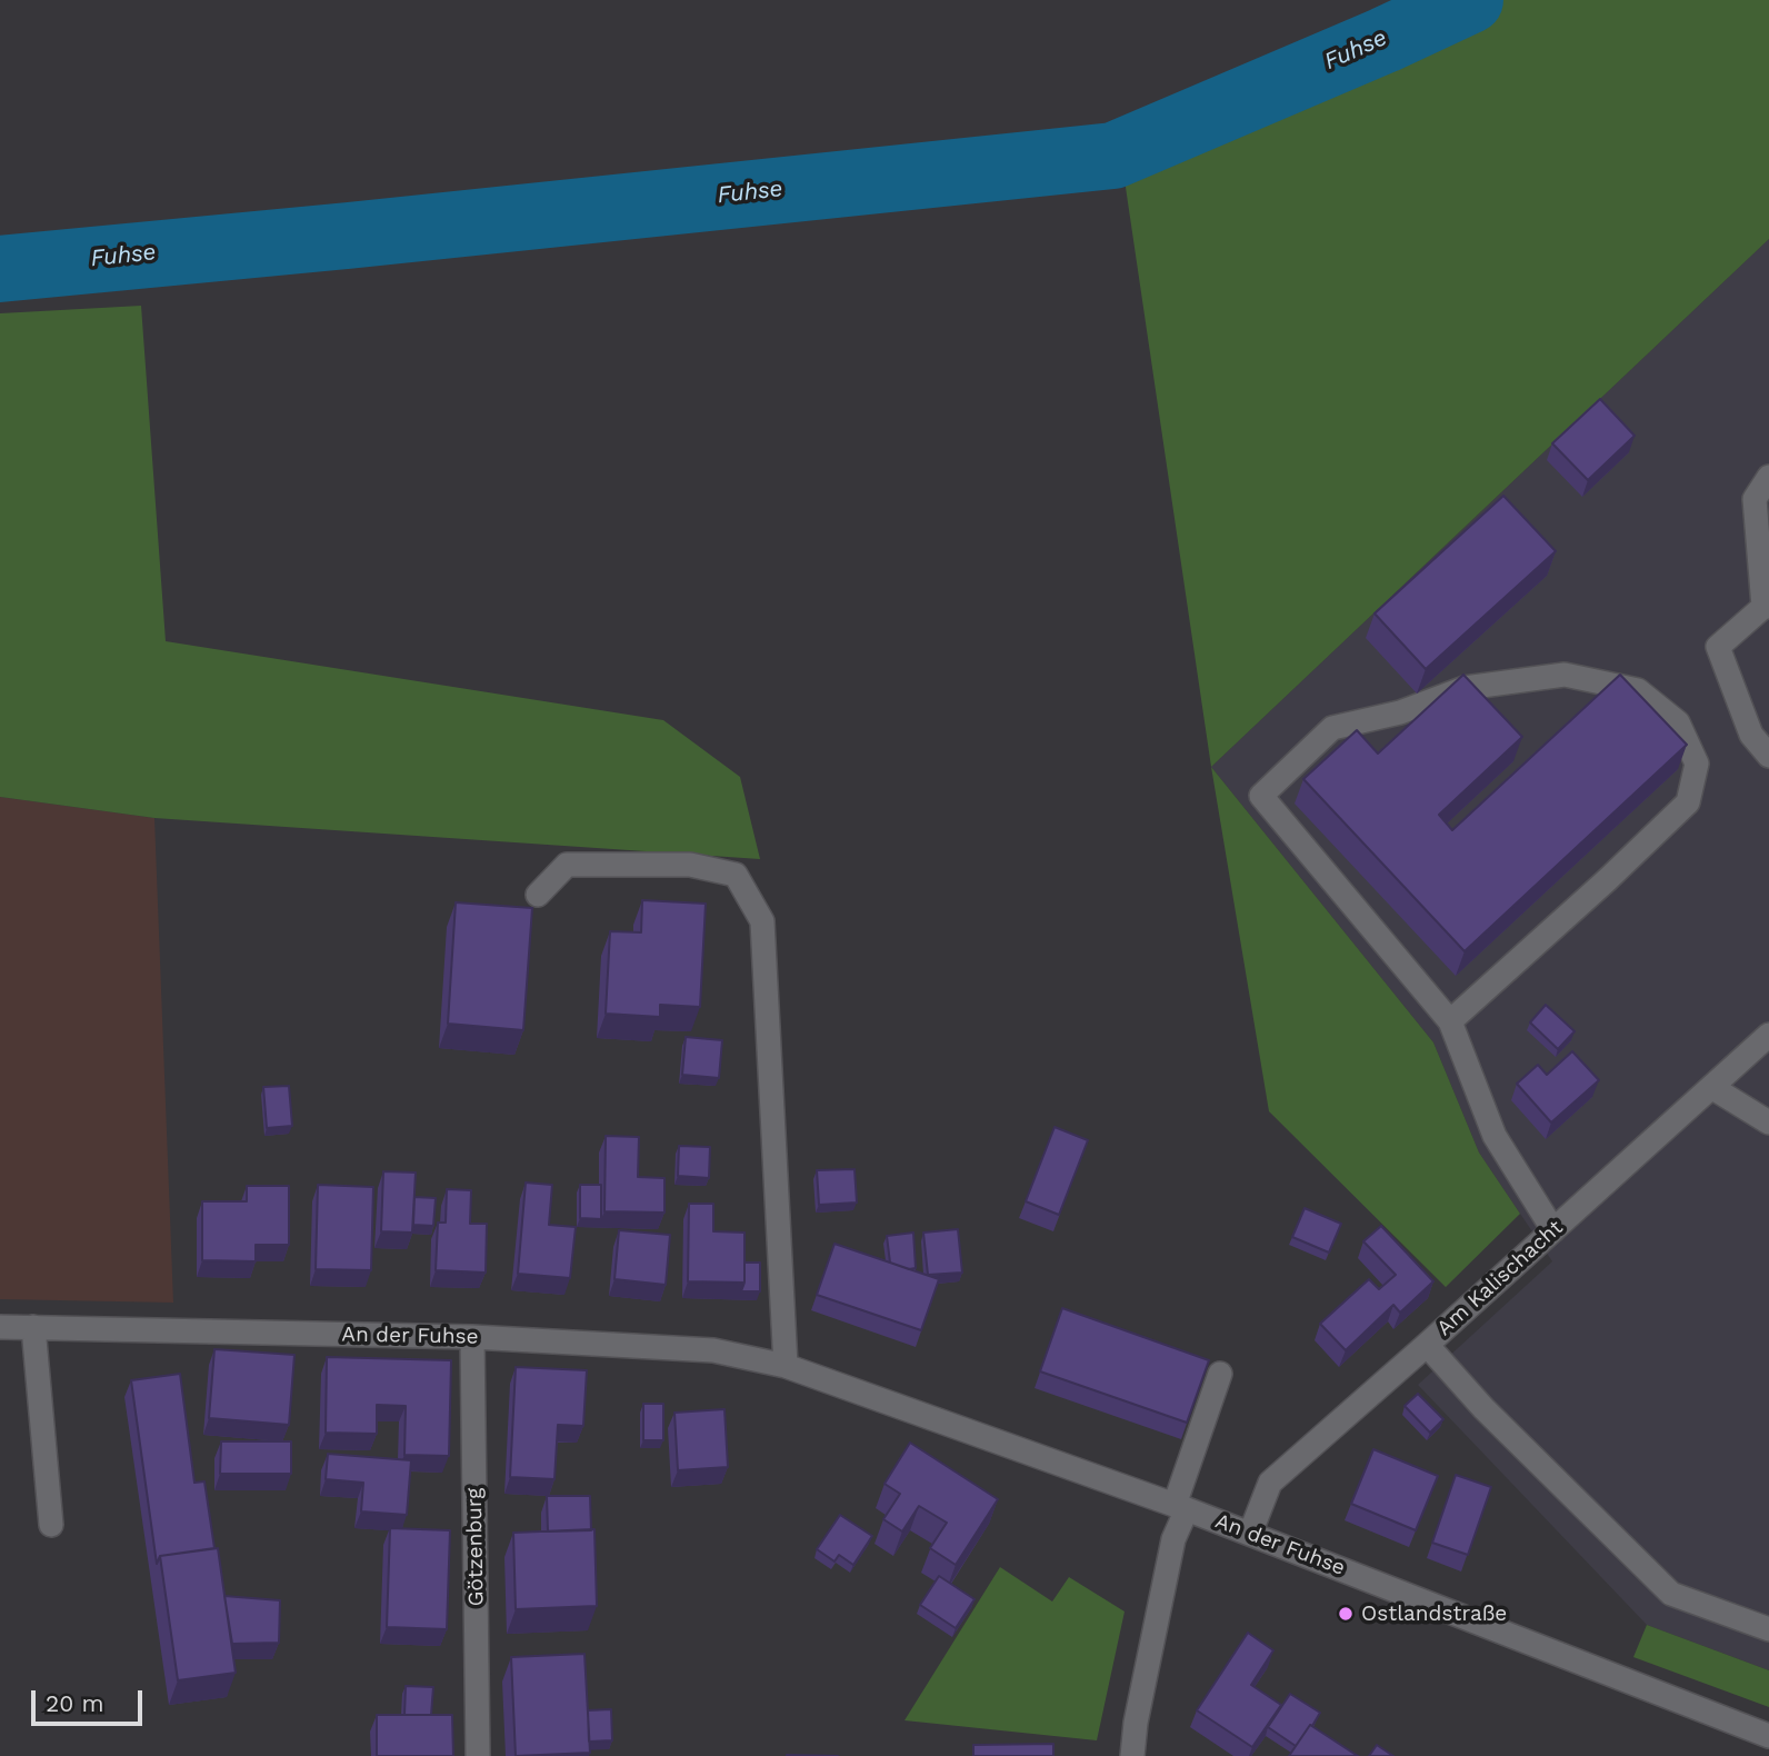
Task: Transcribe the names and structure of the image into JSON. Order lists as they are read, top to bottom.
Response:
{
  "streets": {
    "street": ["Am Kalischacht", "An der Fuhse", "Götzenburg"]
  },
  "crossings": [
    ["Am Kalischacht", "An der Fuhse"],
    ["An der Fuhse", "Götzenburg"]
  ],
  "water": ["Fuhse"],
  "places": ["Ostlandstraße"],
  "scale_bar": "20 m"
}
